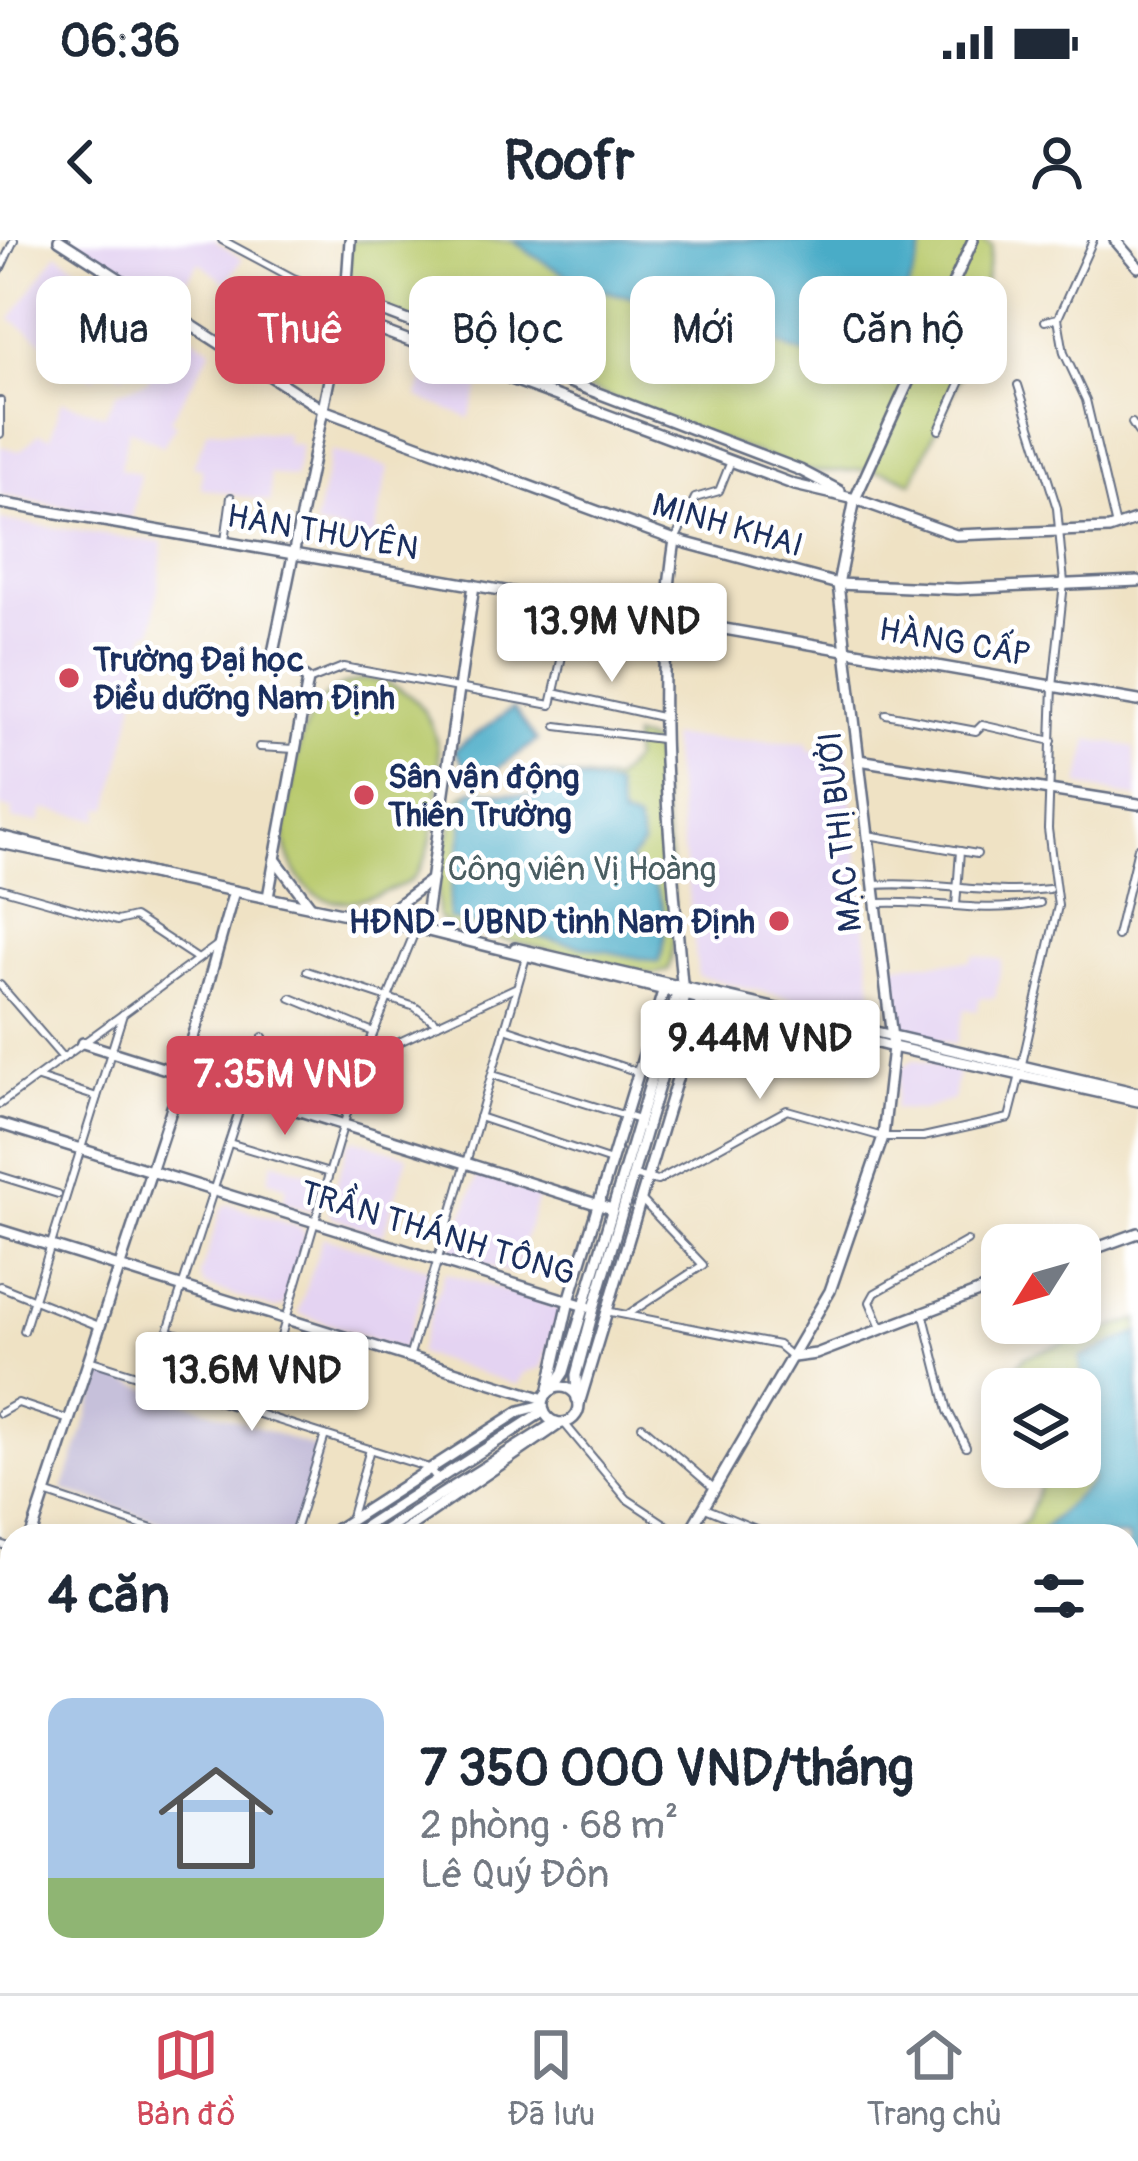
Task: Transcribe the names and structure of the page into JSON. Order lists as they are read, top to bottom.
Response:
{
  "streets": {
    "street": [
      "MINH KHAI",
      "HÀN THUYÊN",
      "HÀNG CẤP",
      "MẠC THỊ BƯỞI",
      "TRẦN THÁNH TÔNG"
    ]
  },
  "crossings": [
    ["MINH KHAI", "MẠC THỊ BƯỞI"],
    ["HÀN THUYÊN", "HÀNG CẤP"],
    ["HÀN THUYÊN", "MẠC THỊ BƯỞI"],
    ["HÀNG CẤP", "MẠC THỊ BƯỞI"],
    ["MẠC THỊ BƯỞI", "TRẦN THÁNH TÔNG"]
  ],
  "parks": ["Công viên Vị Hoàng"],
  "places": ["Trường Đại học Điều dưỡng Nam Định", "Sân vận động Thiên Trường", "HĐND - UBND tỉnh Nam Định"],
  "north": "bottom left",
  "page": {
    "status": "06:36",
    "header": "Roofr",
    "chip": [
      "Mua",
      "Thuê",
      "Bộ lọc",
      "Mới",
      "Căn hộ"
    ],
    "price": [
      "13.9M VND",
      "9.44M VND",
      "7.35M VND",
      "13.6M VND"
    ],
    "heading": "4 căn",
    "list": [
      {
        "name": "7 350 000 VND/tháng",
        "note": "2 phòng · 68 m² · Lê Quý Đôn"
      }
    ],
    "tabs": ["Bản đồ", "Đã lưu", "Trang chủ"]
  }
}
